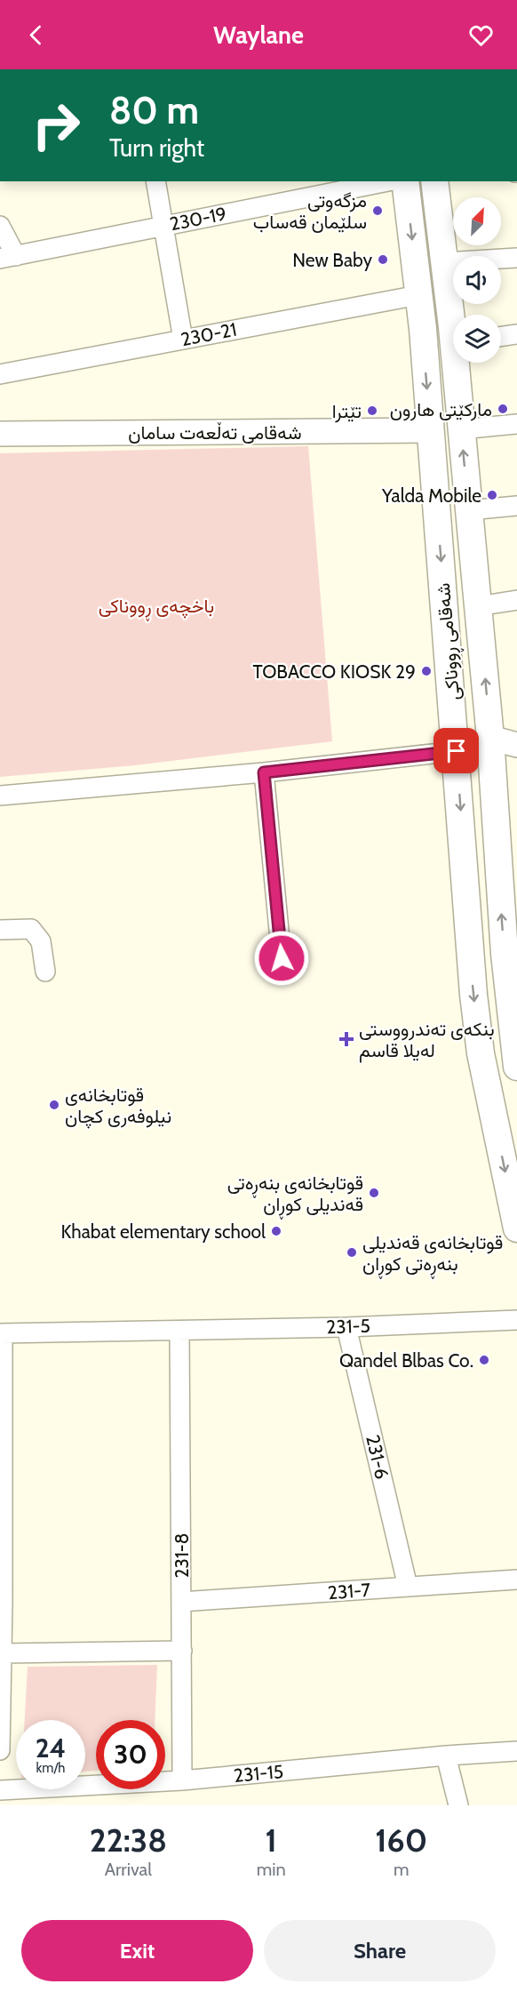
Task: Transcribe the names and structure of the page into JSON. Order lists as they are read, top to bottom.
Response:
{
  "streets": {
    "main road": ["شەقامی ڕووناکی"],
    "street": [
      "230-19",
      "230-21",
      "شەقامی تەڵعەت سامان",
      "231-5",
      "231-6",
      "231-8",
      "231-7",
      "231-15"
    ]
  },
  "crossings": [
    ["230-21", "شەقامی ڕووناکی"],
    ["شەقامی تەڵعەت سامان", "شەقامی ڕووناکی"],
    ["231-5", "231-6"],
    ["231-5", "231-8"],
    ["231-6", "231-7"],
    ["231-8", "231-7"],
    ["231-8", "231-15"]
  ],
  "parks": ["باخچەی ڕووناکی"],
  "places": {
    "other": [
      "مزگەوتی سلێمان قەساب",
      "New Baby",
      "مارکێتی هارون",
      "تێترا",
      "Yalda Mobile",
      "TOBACCO KIOSK 29",
      "قوتابخانەی نیلوفەری کچان",
      "قوتابخانەی بنەڕەتی قەندیلی کوڕان",
      "Khabat elementary school",
      "قوتابخانەی قەندیلی بنەڕەتی کوڕان",
      "Qandel Blbas Co."
    ],
    "health": ["بنکەی تەندرووستی لەیلا قاسم"]
  },
  "north": "top right",
  "page": {
    "header": "Waylane",
    "turn": ["80 m", "Turn right"],
    "speed": "24 km/h",
    "limit": "30",
    "eta": [
      "22:38",
      "Arrival",
      "1",
      "min",
      "160",
      "m"
    ],
    "buttons": ["Exit", "Share"]
  }
}
